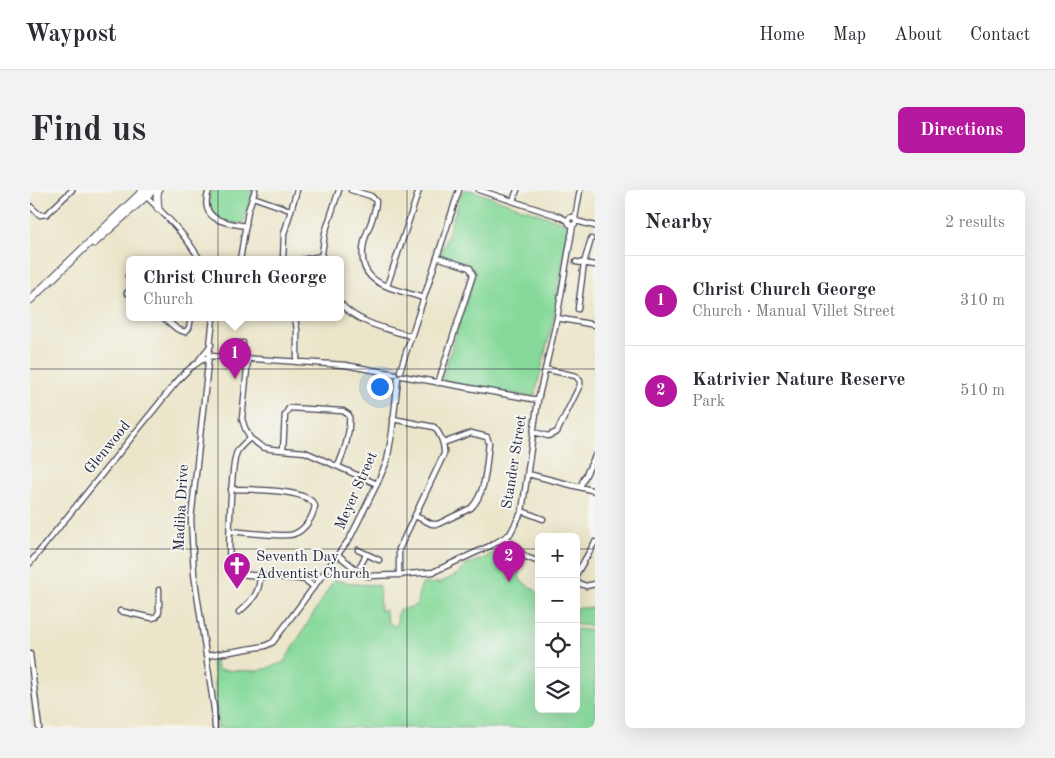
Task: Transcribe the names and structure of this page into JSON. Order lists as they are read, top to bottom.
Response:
{
  "streets": {
    "street": [
      "Glenwood",
      "Stander Street",
      "Meyer Street",
      "Madiba Drive"
    ]
  },
  "crossings": [
    ["Glenwood", "Madiba Drive"],
    ["Meyer Street", "Madiba Drive"]
  ],
  "places": {
    "church": ["Seventh Day Adventist Church"]
  },
  "page": {
    "header": "Waypost",
    "nav": [
      "Home",
      "Map",
      "About",
      "Contact"
    ],
    "buttons": "Directions",
    "title": "Find us",
    "heading": ["Nearby", "2 results"],
    "list": [
      {
        "mark": "1",
        "name": "Christ Church George",
        "note": "Church · Manual Villet Street",
        "value": "310 m"
      },
      {
        "mark": "2",
        "name": "Katrivier Nature Reserve",
        "note": "Park",
        "value": "510 m"
      }
    ],
    "popup": ["Christ Church George", "Church"],
    "pins": ["1", "2"],
    "map_buttons": ["+", "−"]
  }
}
